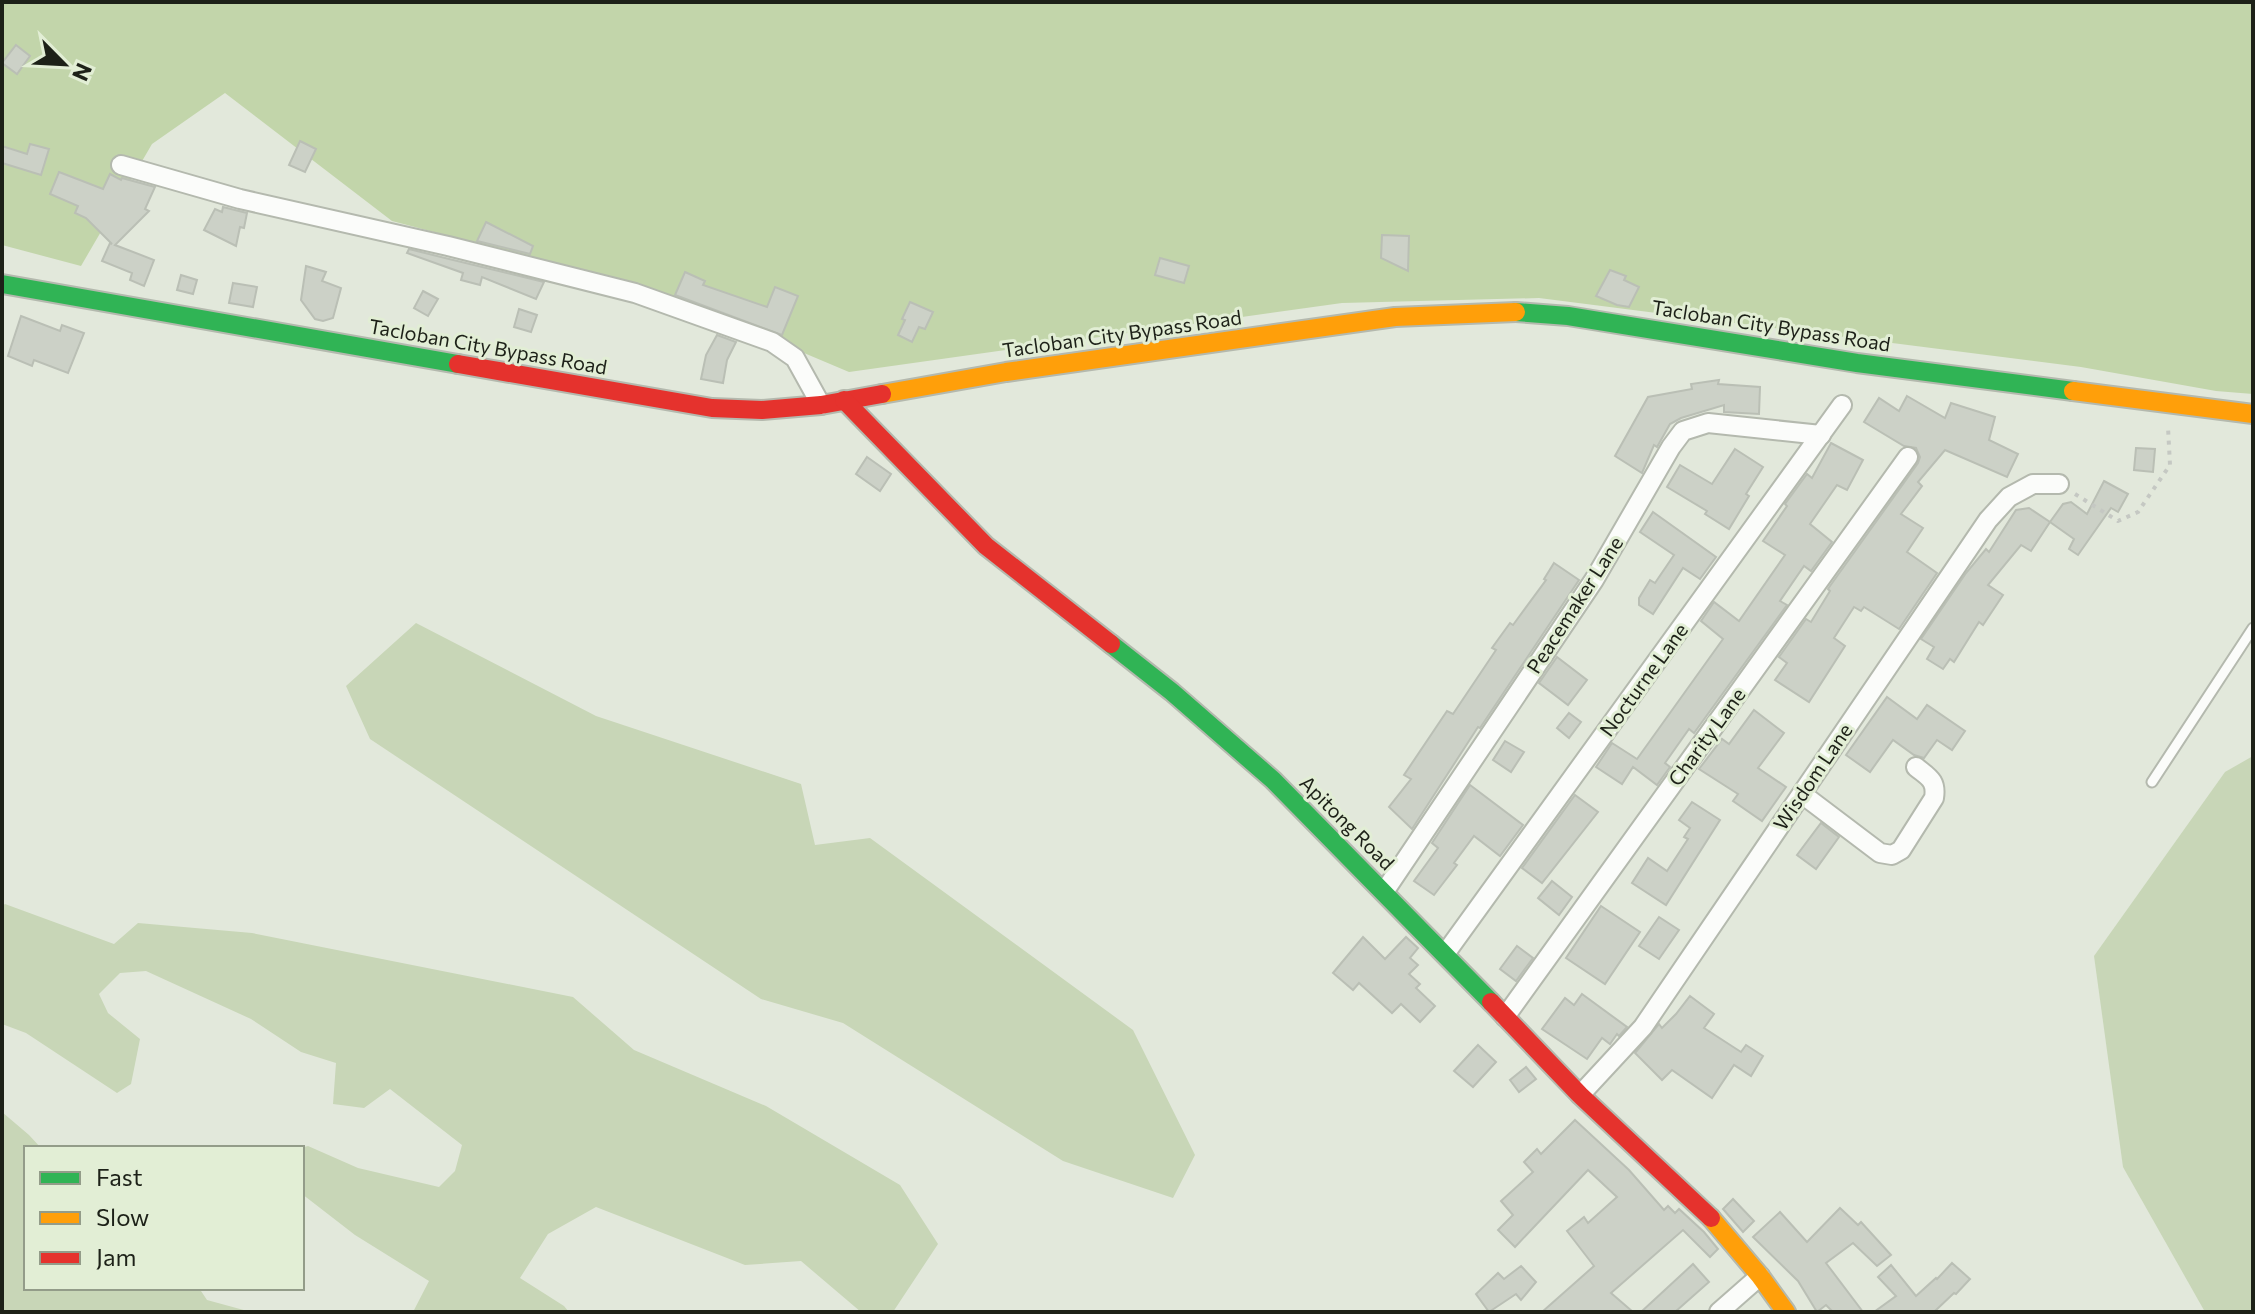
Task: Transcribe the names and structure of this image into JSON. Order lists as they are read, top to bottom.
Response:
{
  "streets": {
    "main road": ["Tacloban City Bypass Road", "Apitong Road"],
    "street": [
      "Peacemaker Lane",
      "Nocturne Lane",
      "Charity Lane",
      "Wisdom Lane"
    ]
  },
  "crossings": [
    ["Tacloban City Bypass Road", "Apitong Road"],
    ["Peacemaker Lane", "Nocturne Lane"],
    ["Peacemaker Lane", "Apitong Road"],
    ["Nocturne Lane", "Apitong Road"],
    ["Charity Lane", "Apitong Road"],
    ["Wisdom Lane", "Apitong Road"]
  ],
  "legend": ["Fast", "Slow", "Jam"],
  "north": "bottom right"
}
